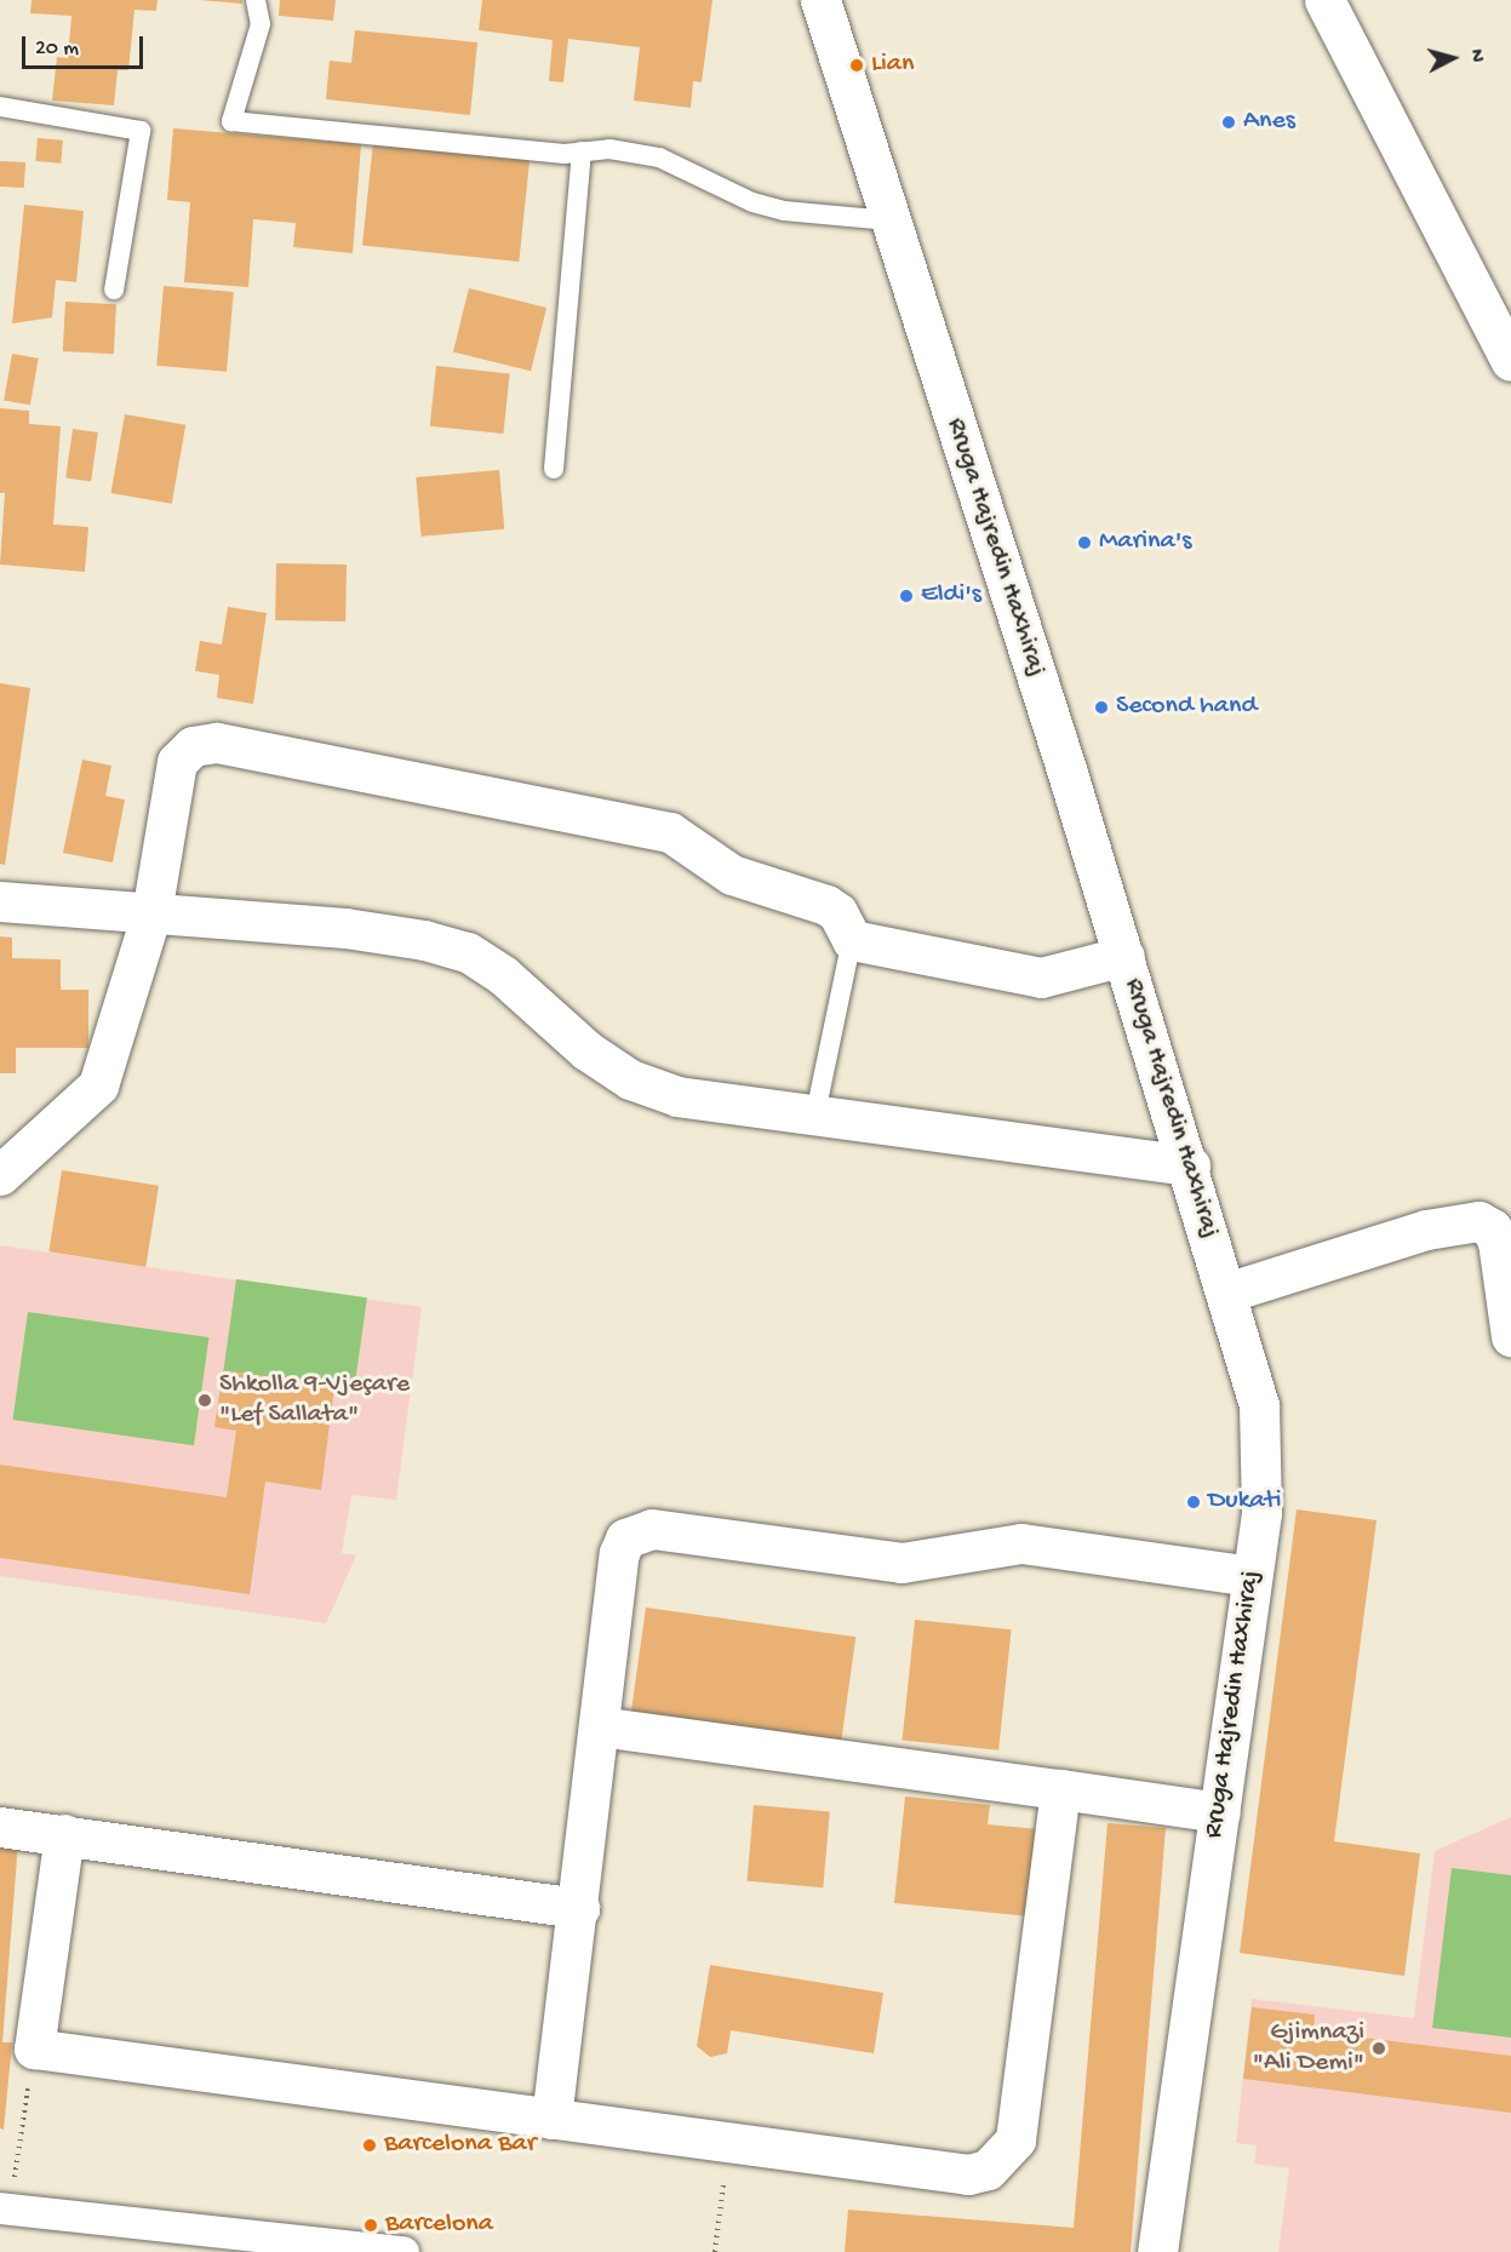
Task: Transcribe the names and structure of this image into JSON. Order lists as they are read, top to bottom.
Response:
{
  "streets": {
    "street": ["Rruga Hajredin Haxhiraj"]
  },
  "places": [
    "Lian",
    "Anes",
    "Marina's",
    "Eldi's",
    "Second hand",
    "Shkolla 9-Vjeçare \"Lef Sallata\"",
    "Dukati",
    "Gjimnazi \"Ali Demi\"",
    "Barcelona Bar",
    "Barcelona"
  ],
  "scale_bar": "20 m",
  "north": "right"
}
